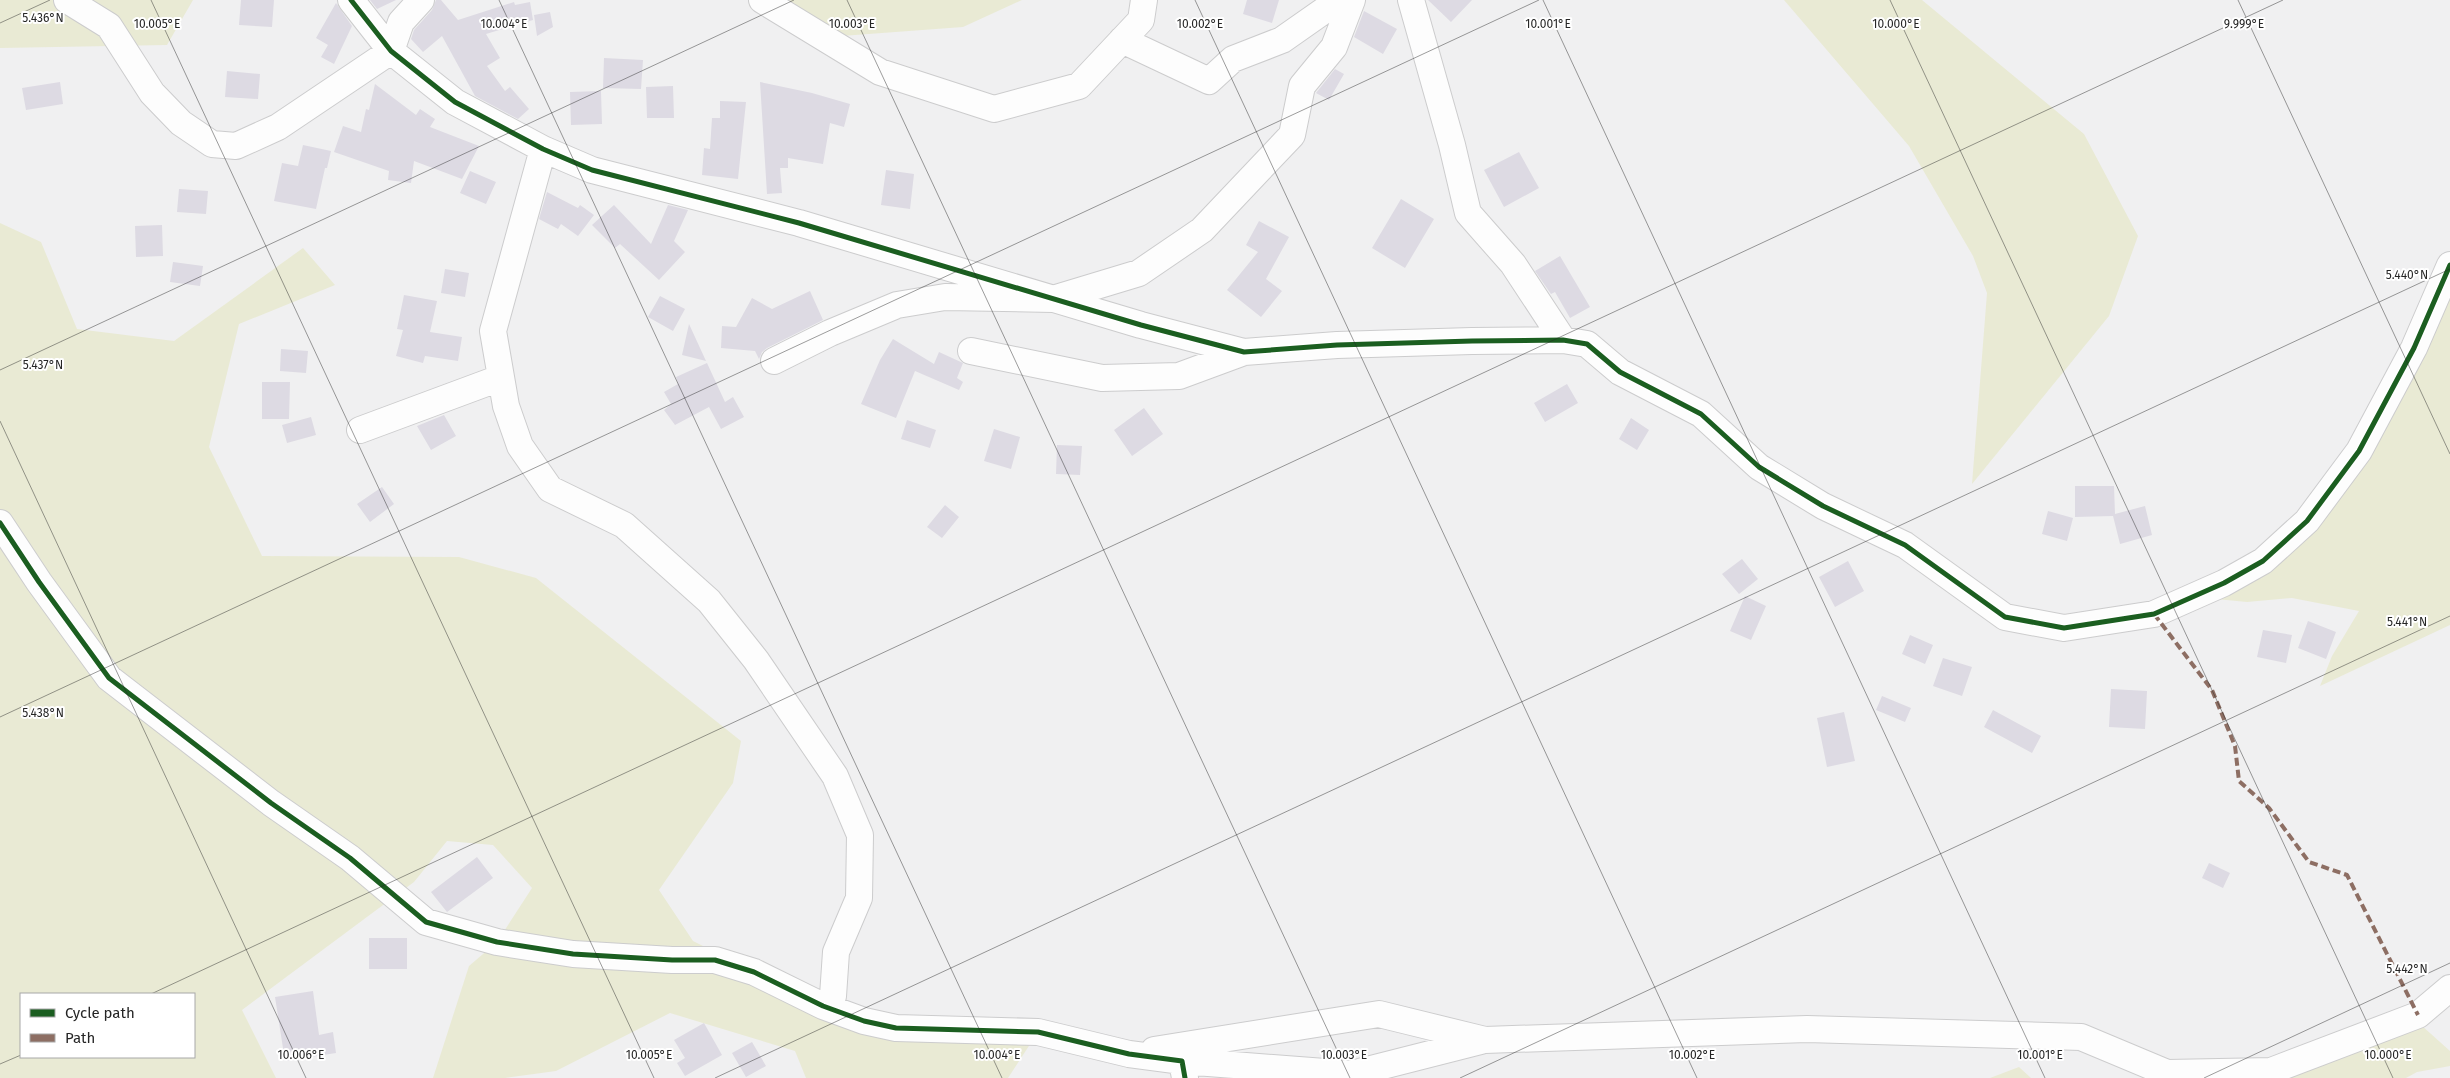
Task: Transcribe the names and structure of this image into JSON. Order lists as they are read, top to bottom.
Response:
{
  "legend": ["Cycle path", "Path"],
  "coordinates": [
    "5.436°N",
    "10.005°E",
    "10.004°E",
    "10.003°E",
    "10.002°E",
    "10.001°E",
    "10.000°E",
    "9.999°E",
    "5.440°N",
    "5.437°N",
    "5.441°N",
    "5.438°N",
    "5.442°N",
    "10.006°E"
  ]
}
